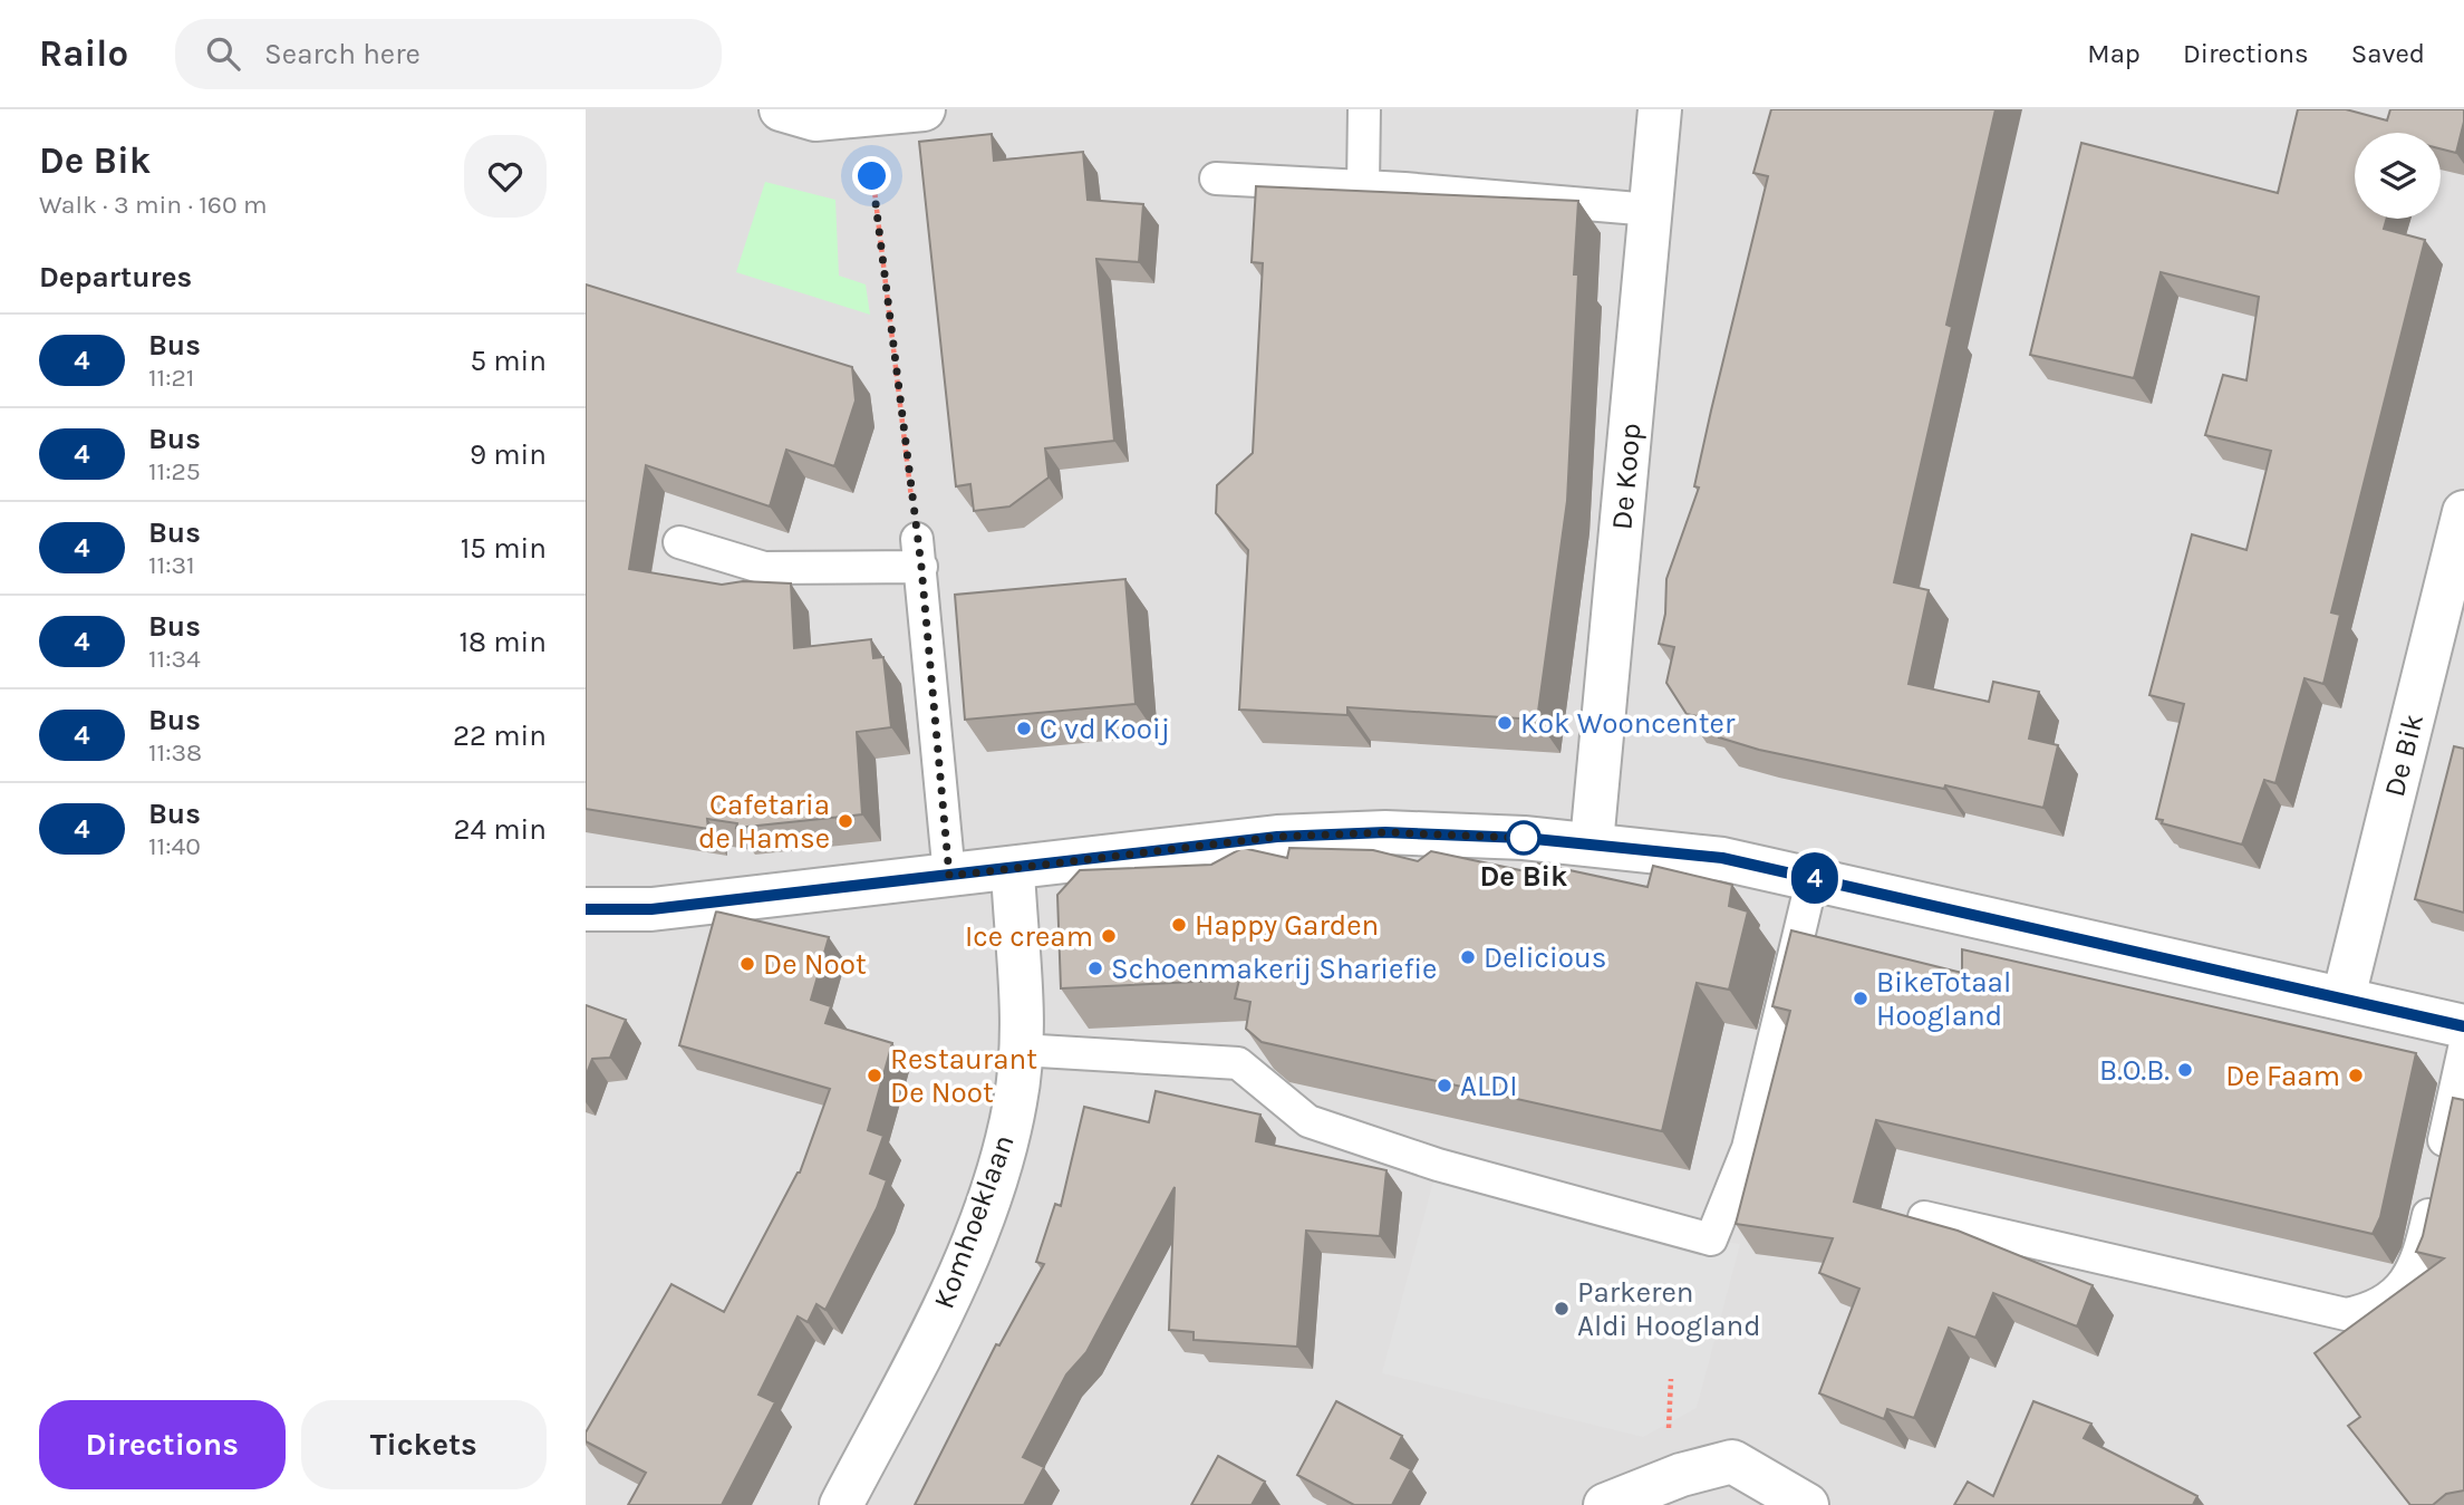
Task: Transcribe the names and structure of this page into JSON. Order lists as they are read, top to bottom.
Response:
{
  "streets": {
    "street": ["De Koop", "De Bik", "Komhoeklaan"]
  },
  "places": [
    "Kok Wooncenter",
    "C vd Kooij",
    "Cafetaria de Hamse",
    "De Bik",
    "Happy Garden",
    "Ice cream",
    "Delicious",
    "De Noot",
    "Schoenmakerij Shariefie",
    "BikeTotaal Hoogland",
    "B.O.B.",
    "Restaurant De Noot",
    "De Faam",
    "ALDI",
    "Parkeren Aldi Hoogland"
  ],
  "lines": ["bus line 4"],
  "page": {
    "header": "Railo",
    "search": "Search here",
    "nav": ["Map", "Directions", "Saved"],
    "heading": [
      ["De Bik", "Walk · 3 min · 160 m"],
      "Departures"
    ],
    "on_map": "4",
    "list": [
      {
        "mark": "4",
        "name": "Bus",
        "note": "11:21",
        "value": "5 min"
      },
      {
        "mark": "4",
        "name": "Bus",
        "note": "11:25",
        "value": "9 min"
      },
      {
        "mark": "4",
        "name": "Bus",
        "note": "11:31",
        "value": "15 min"
      },
      {
        "mark": "4",
        "name": "Bus",
        "note": "11:34",
        "value": "18 min"
      },
      {
        "mark": "4",
        "name": "Bus",
        "note": "11:38",
        "value": "22 min"
      },
      {
        "mark": "4",
        "name": "Bus",
        "note": "11:40",
        "value": "24 min"
      }
    ],
    "buttons": ["Directions", "Tickets"]
  }
}
